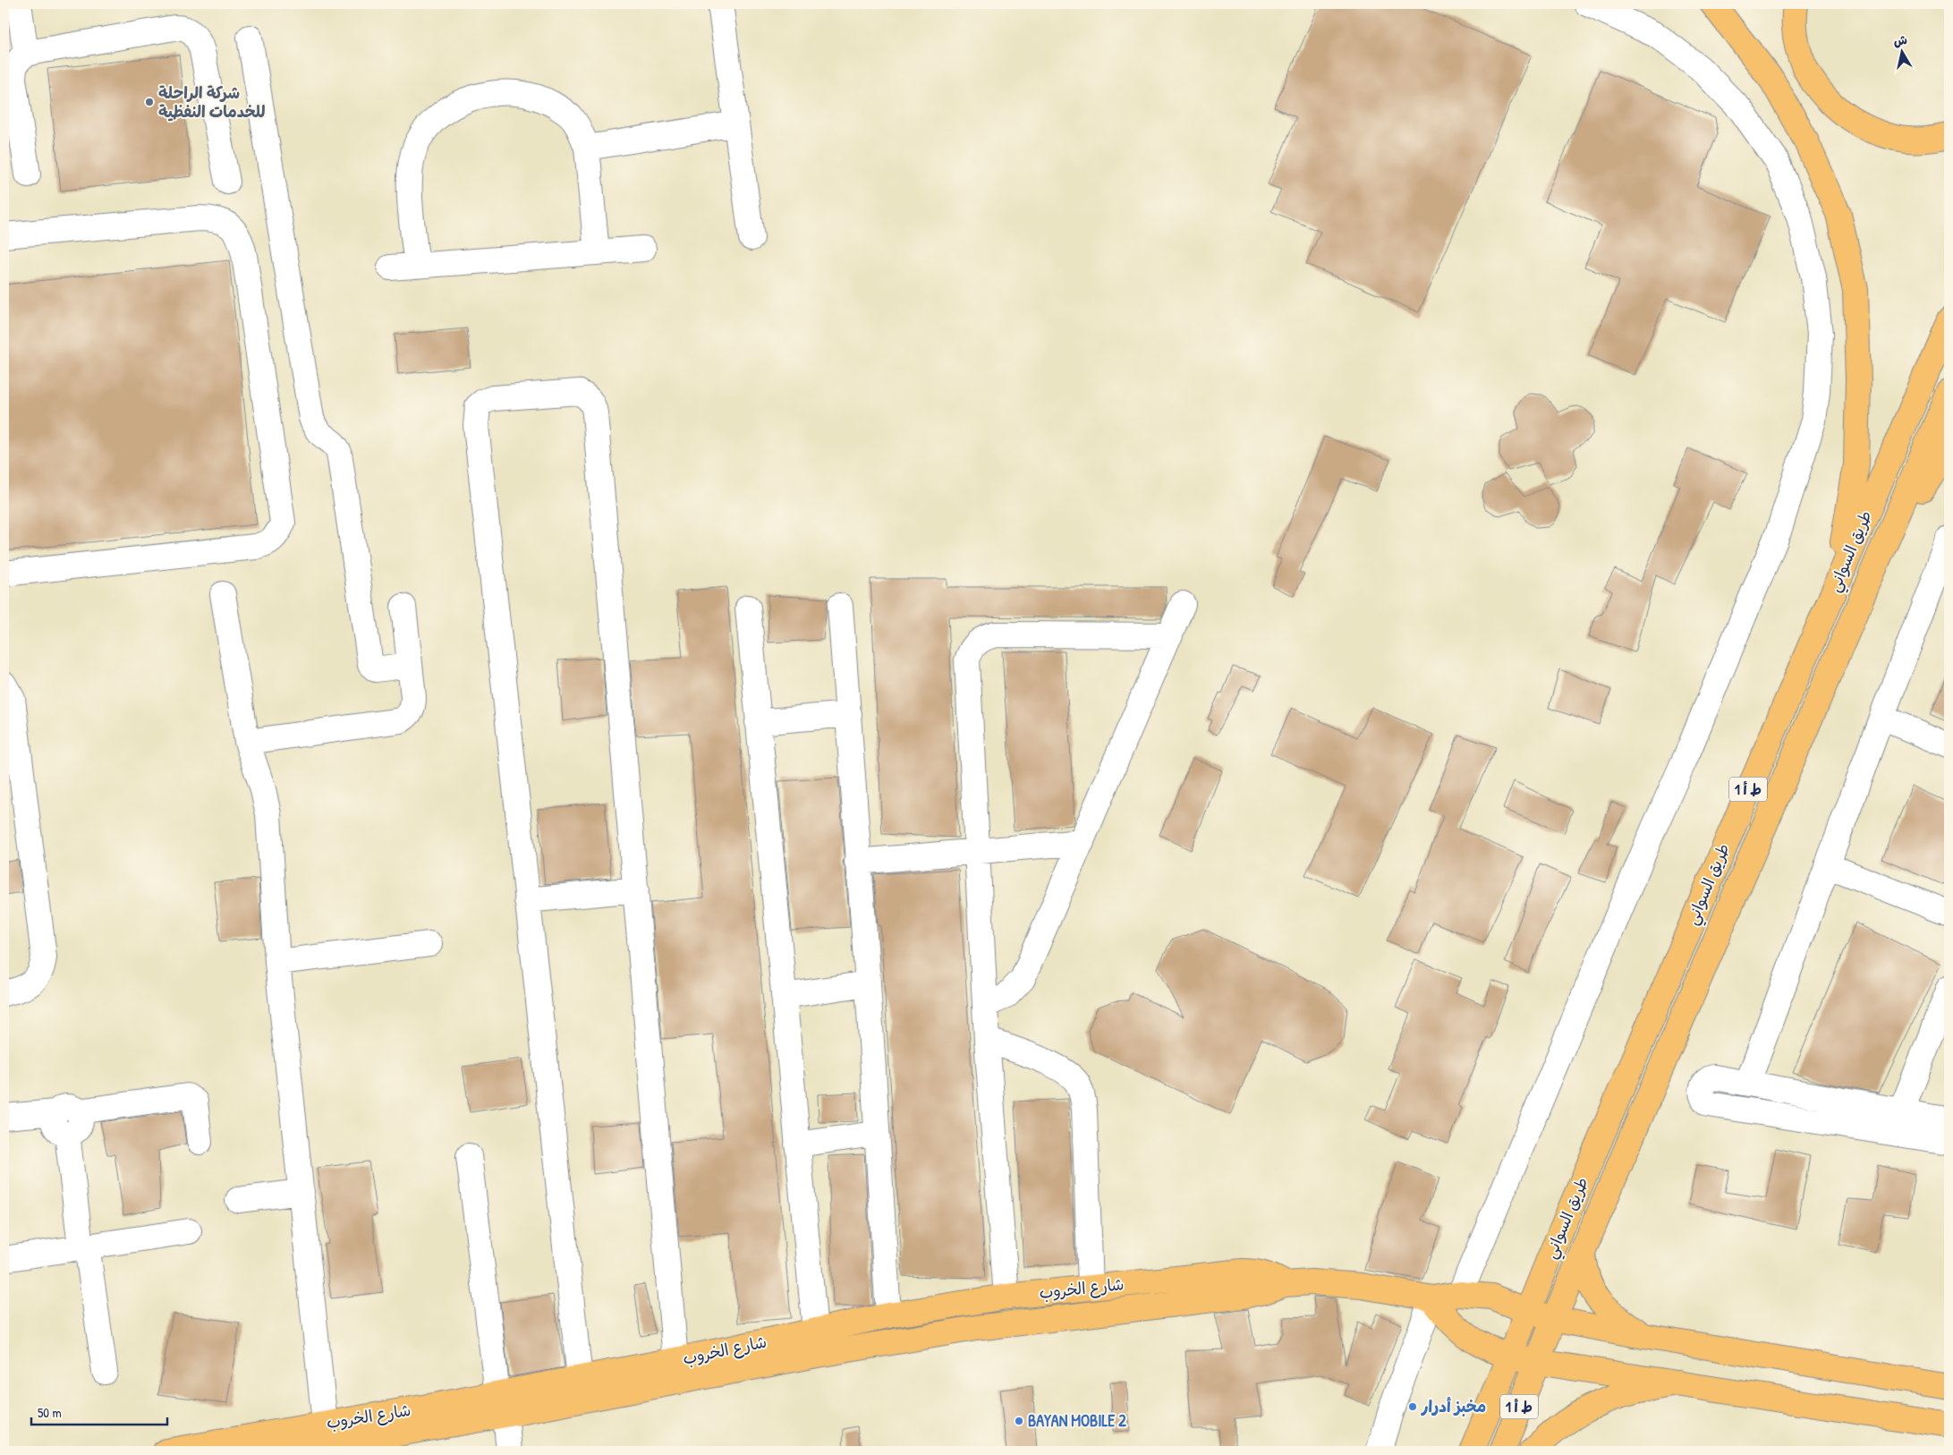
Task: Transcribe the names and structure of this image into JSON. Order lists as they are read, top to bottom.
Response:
{
  "streets": {
    "main road": ["طريق السواني", "ط أ 1", "شارع الخروب"]
  },
  "crossings": [
    ["طريق السواني", "شارع الخروب"]
  ],
  "places": ["شركة الراحلة للخدمات النفظية", "مخبز أدرار", "BAYAN MOBILE 2"],
  "scale_bar": "50 m",
  "north": "top"
}
